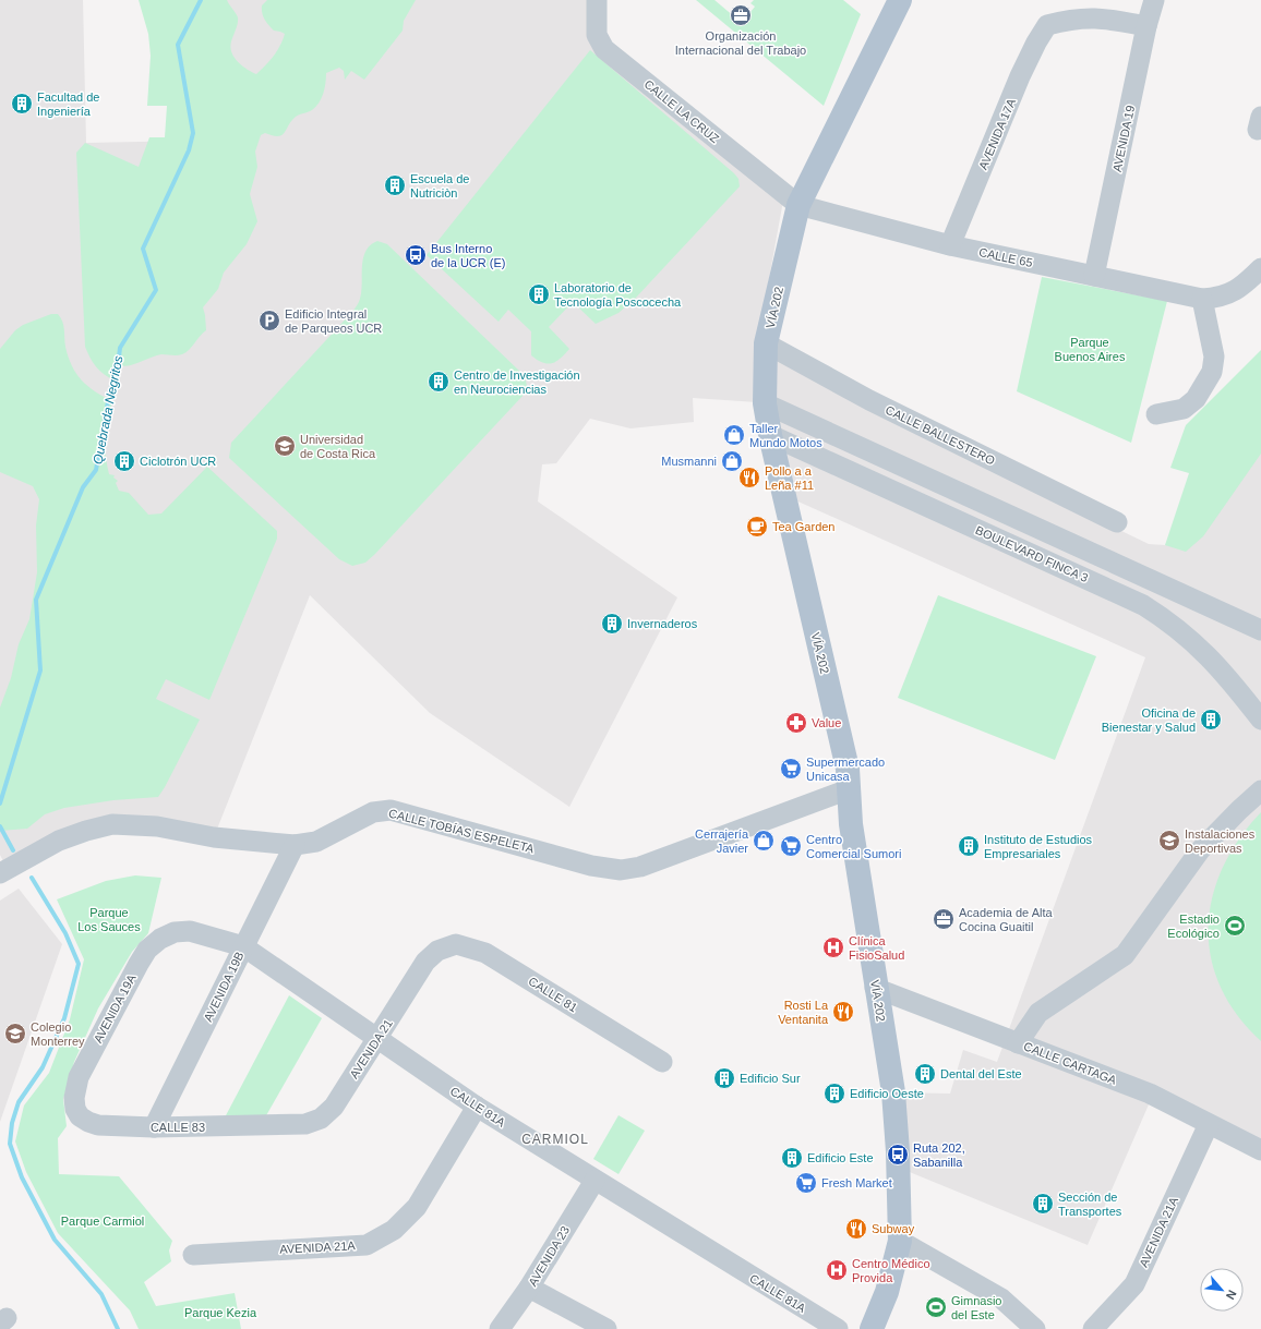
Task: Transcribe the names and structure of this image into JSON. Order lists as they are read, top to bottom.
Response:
{
  "streets": {
    "main road": ["VÍA 202"],
    "street": [
      "CALLE LA CRUZ",
      "AVENIDA 17A",
      "AVENIDA 19",
      "CALLE 65",
      "CALLE BALLESTERO",
      "BOULEVARD FINCA 3",
      "CALLE TOBÍAS ESPELETA",
      "AVENIDA 19B",
      "CALLE 81",
      "AVENIDA 19A",
      "AVENIDA 21",
      "CALLE CARTAGA",
      "CALLE 81A",
      "CALLE 83",
      "AVENIDA 21A",
      "AVENIDA 23"
    ]
  },
  "crossings": [
    ["CALLE LA CRUZ", "CALLE 65"],
    ["CALLE LA CRUZ", "VÍA 202"],
    ["AVENIDA 17A", "AVENIDA 19"],
    ["AVENIDA 17A", "CALLE 65"],
    ["AVENIDA 19", "CALLE 65"],
    ["CALLE 65", "VÍA 202"],
    ["VÍA 202", "CALLE BALLESTERO"],
    ["VÍA 202", "BOULEVARD FINCA 3"],
    ["VÍA 202", "CALLE TOBÍAS ESPELETA"],
    ["VÍA 202", "CALLE CARTAGA"],
    ["CALLE TOBÍAS ESPELETA", "AVENIDA 19B"],
    ["AVENIDA 19B", "CALLE 81A"],
    ["AVENIDA 19B", "CALLE 83"],
    ["CALLE 81", "AVENIDA 21"],
    ["AVENIDA 19A", "CALLE 81A"],
    ["AVENIDA 19A", "CALLE 83"],
    ["AVENIDA 21", "CALLE 81A"],
    ["AVENIDA 21", "CALLE 83"],
    ["CALLE CARTAGA", "AVENIDA 21A"],
    ["CALLE 81A", "AVENIDA 21A"],
    ["CALLE 81A", "AVENIDA 23"]
  ],
  "districts": ["CARMIOL"],
  "water": ["Quebrada Negritos"],
  "parks": [
    "Parque Buenos Aires",
    "Parque Los Sauces",
    "Parque Carmiol",
    "Parque Kezia"
  ],
  "places": {
    "office": ["Organización Internacional del Trabajo", "Academia de Alta Cocina Guaitil"],
    "building": [
      "Facultad de Ingeniería",
      "Escuela de Nutriciòn",
      "Laboratorio de Tecnología Poscocecha",
      "Centro de Investigación en Neurociencias",
      "Ciclotrón UCR",
      "Invernaderos",
      "Oficina de Bienestar y Salud",
      "Instituto de Estudios Empresariales",
      "Dental del Este",
      "Edificio Sur",
      "Edificio Oeste",
      "Edificio Este",
      "Sección de Transportes"
    ],
    "bus stop": ["Bus Interno de la UCR (E)", "Ruta 202, Sabanilla"],
    "parking": ["Edificio Integral de Parqueos UCR"],
    "shop": ["Taller Mundo Motos", "Musmanni", "Cerrajería Javier"],
    "school or university": ["Universidad de Costa Rica", "Instalaciones Deportivas", "Colegio Monterrey"],
    "restaurant": ["Pollo a a Leña #11", "Rosti La Ventanita", "Subway"],
    "cafe": ["Tea Garden"],
    "pharmacy": ["Value"],
    "supermarket": ["Supermercado Unicasa", "Centro Comercial Sumori", "Fresh Market"],
    "sports": ["Estadio Ecológico", "Gimnasio del Este"],
    "hospital": ["Clínica FisioSalud", "Centro Médico Provida"]
  },
  "north": "bottom right"
}
